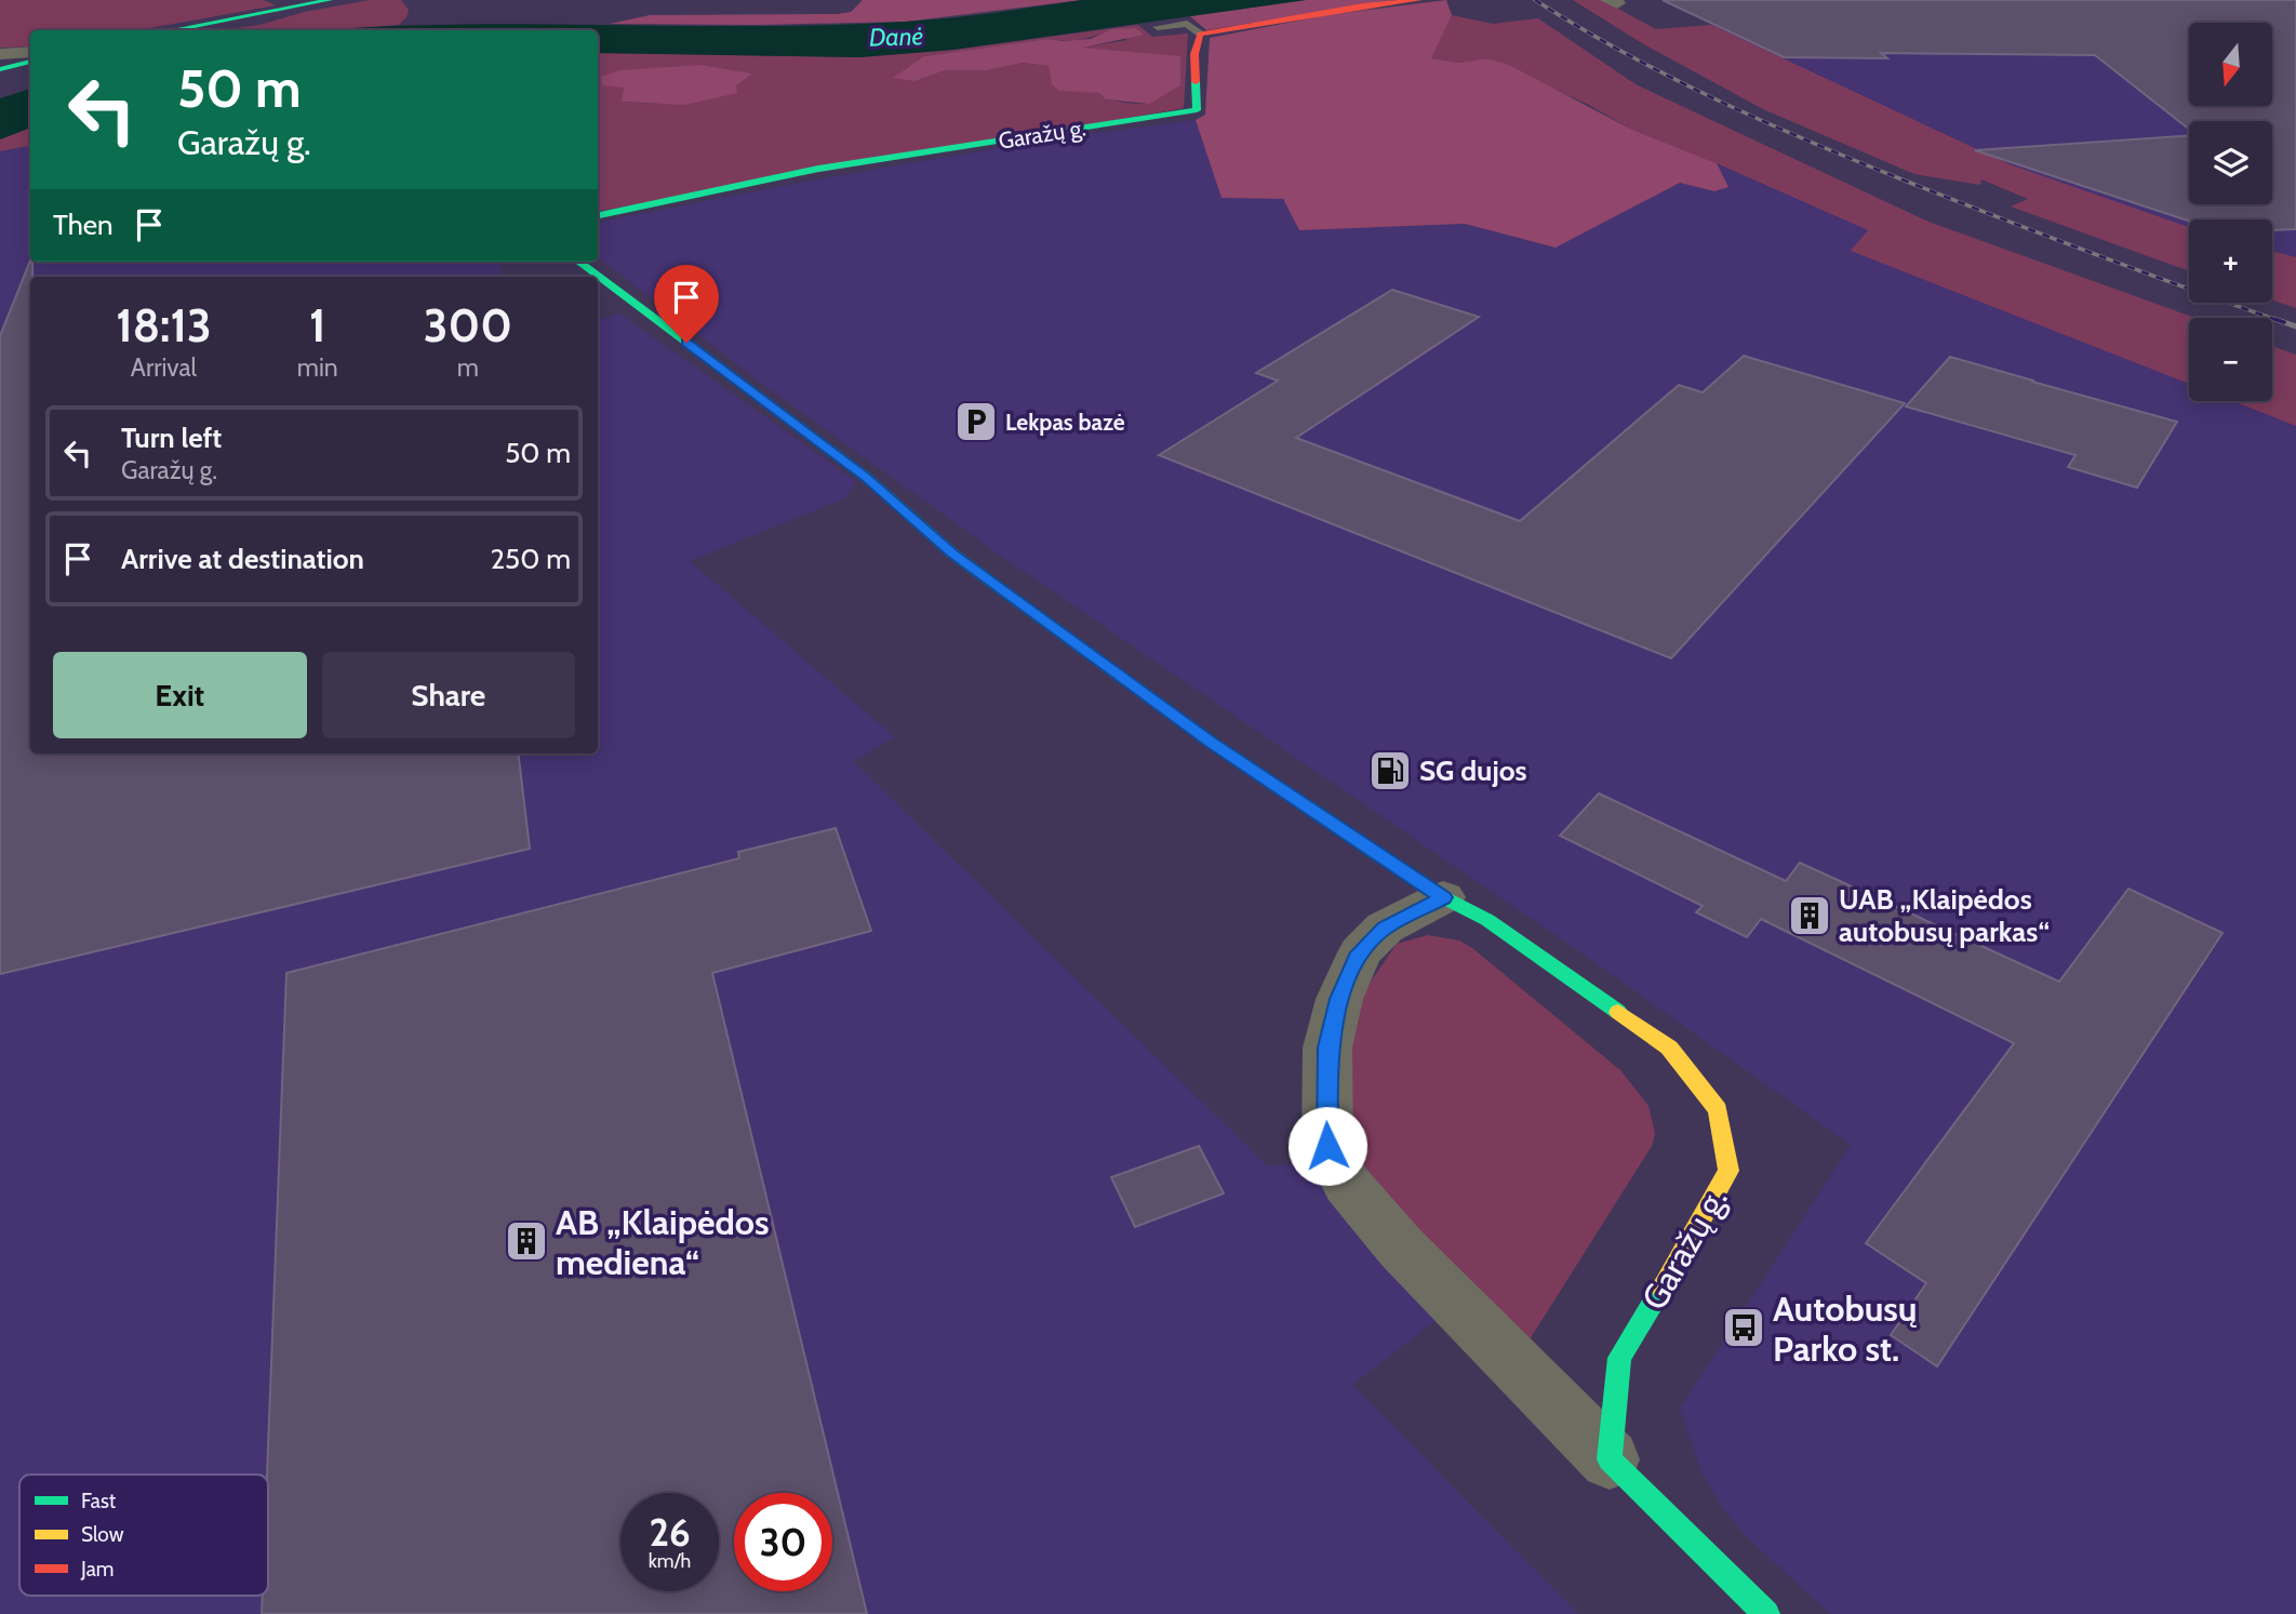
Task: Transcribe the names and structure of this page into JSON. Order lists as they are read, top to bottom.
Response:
{
  "streets": {
    "street": ["Garažų g."]
  },
  "water": ["Danė"],
  "places": {
    "parking": ["Lekpas bazė"],
    "fuel station": ["SG dujos"],
    "building": ["UAB „Klaipėdos autobusų parkas“", "AB „Klaipėdos mediena“"],
    "bus stop": ["Autobusų Parko st."]
  },
  "legend": ["Fast", "Slow", "Jam"],
  "north": "bottom",
  "page": {
    "map_buttons": ["+", "−"],
    "turn": ["50 m", "Garažų g."],
    "then": "Then",
    "eta": [
      "18:13",
      "Arrival",
      "1",
      "min",
      "300",
      "m"
    ],
    "list": [
      {
        "name": "Turn left",
        "note": "Garažų g.",
        "value": "50 m"
      },
      {
        "name": "Arrive at destination",
        "value": "250 m"
      }
    ],
    "buttons": ["Exit", "Share"],
    "speed": "26 km/h",
    "limit": "30"
  }
}
